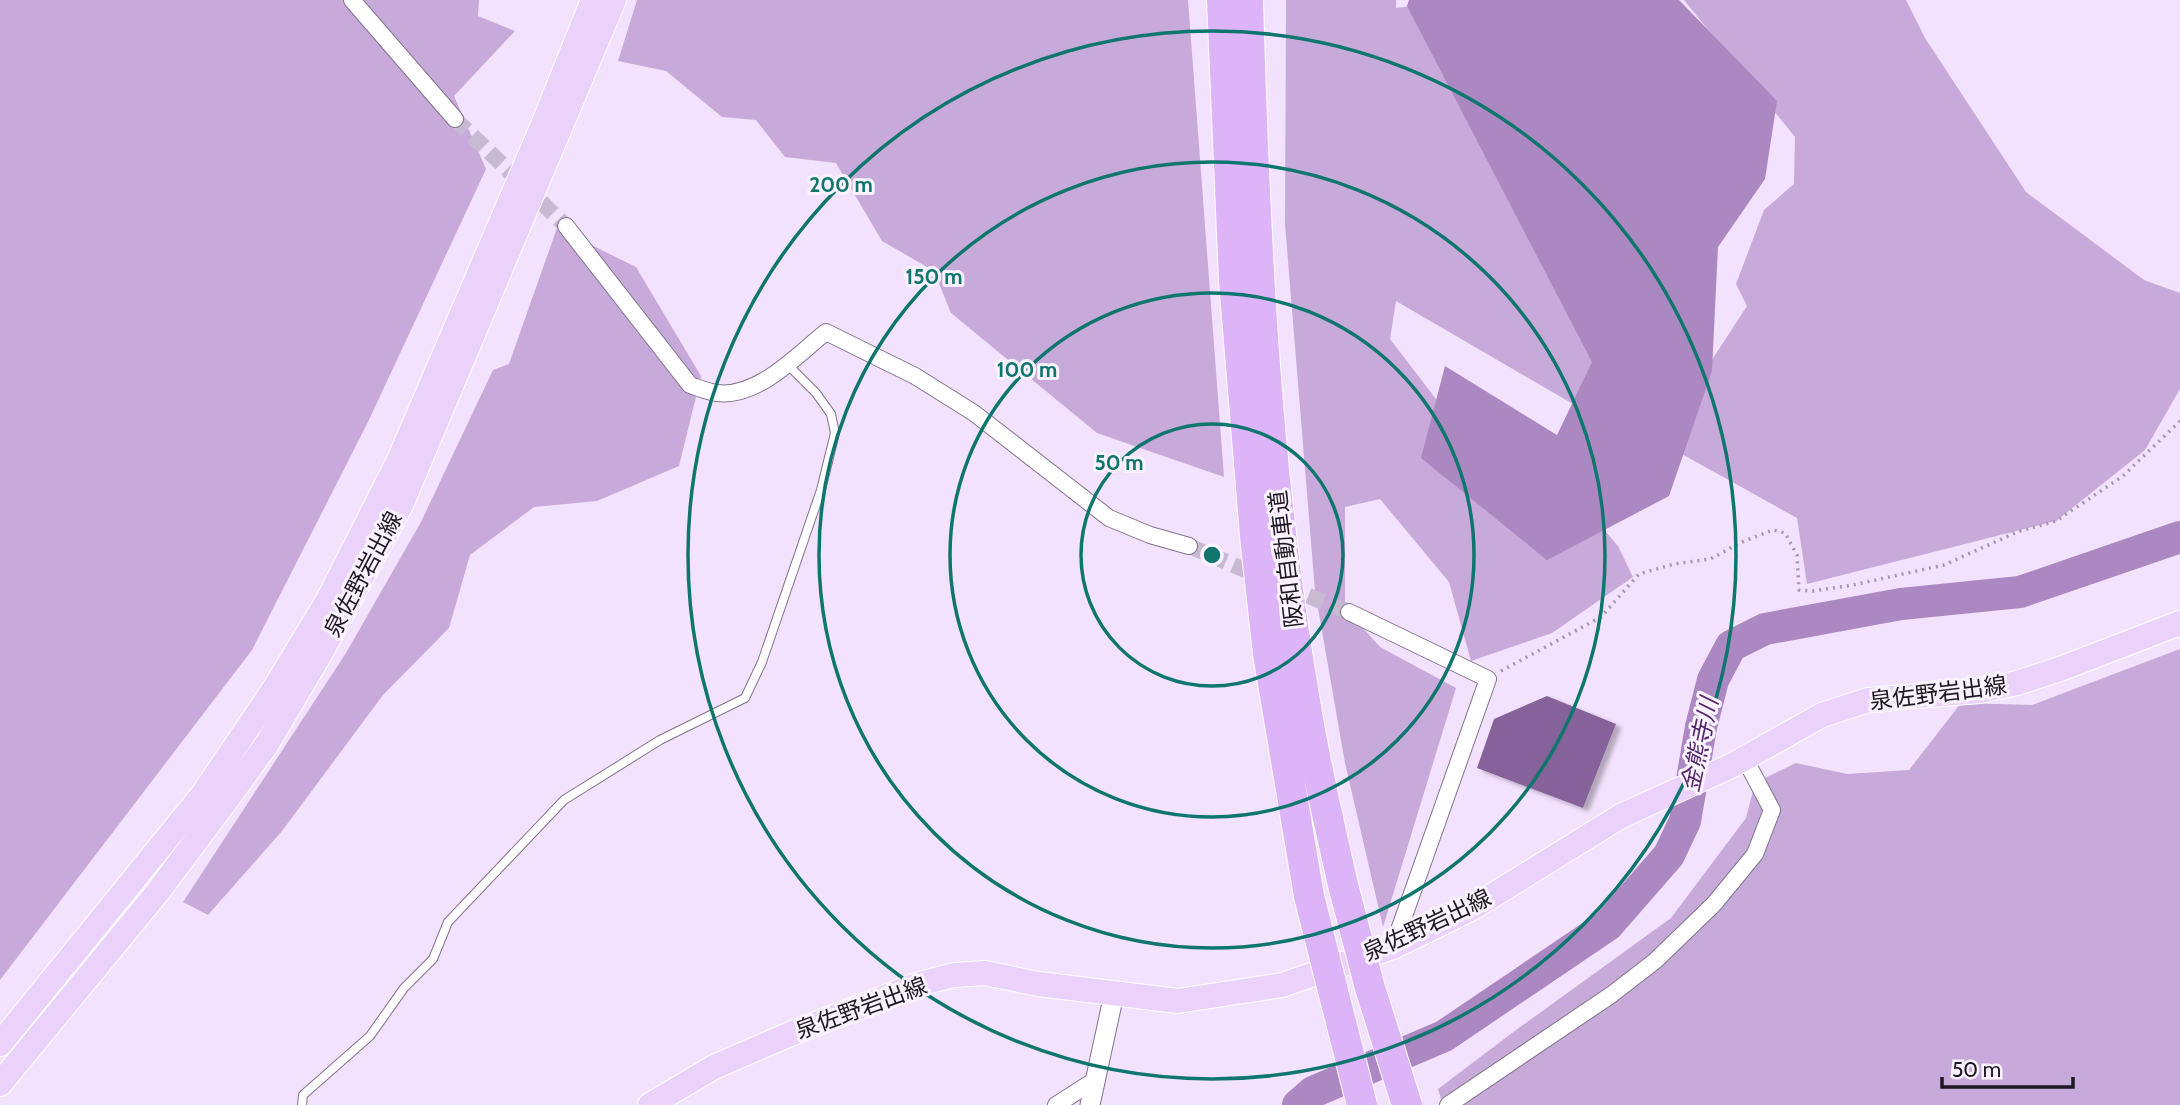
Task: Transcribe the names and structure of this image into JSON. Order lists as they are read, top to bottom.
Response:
{
  "streets": {
    "highway": ["阪和自動車道"],
    "main road": ["泉佐野岩出線"]
  },
  "water": ["金熊寺川"],
  "scale_bar": "50 m",
  "rings": [
    "200 m",
    "150 m",
    "100 m",
    "50 m"
  ]
}
